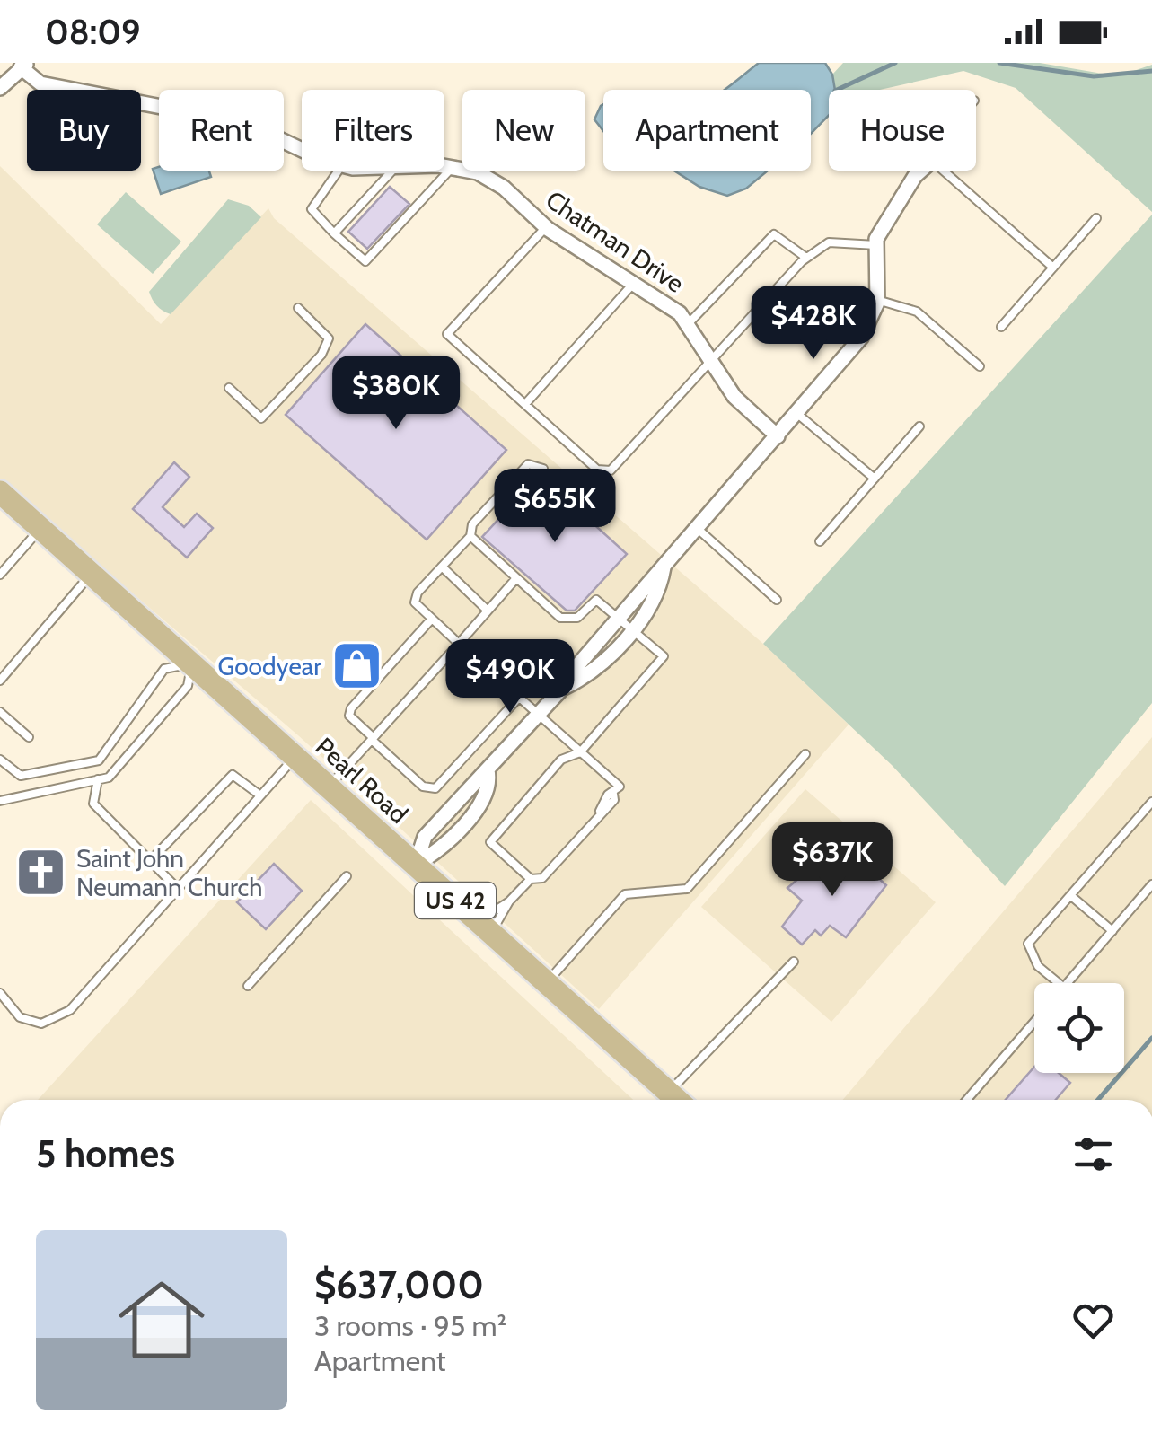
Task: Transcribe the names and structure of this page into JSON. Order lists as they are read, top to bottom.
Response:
{
  "streets": {
    "main road": ["Pearl Road", "US 42"],
    "street": ["Chatman Drive"]
  },
  "places": {
    "shop": ["Goodyear"],
    "church": ["Saint John Neumann Church"]
  },
  "page": {
    "status": "08:09",
    "chip": [
      "Buy",
      "Rent",
      "Filters",
      "New",
      "Apartment",
      "House"
    ],
    "price": [
      "$428K",
      "$380K",
      "$655K",
      "$490K",
      "$637K"
    ],
    "heading": "5 homes",
    "list": [
      {
        "name": "$637,000",
        "note": "3 rooms · 95 m² · Apartment"
      }
    ]
  }
}
